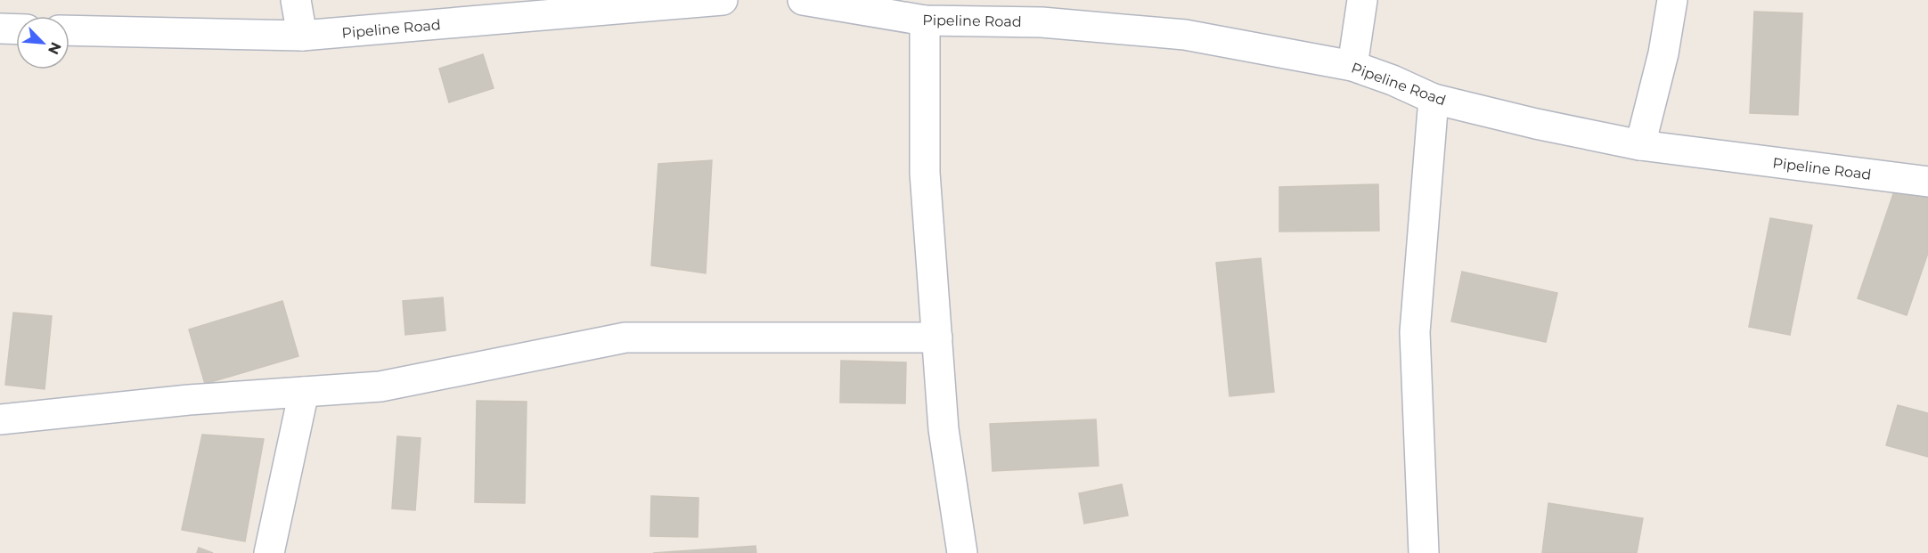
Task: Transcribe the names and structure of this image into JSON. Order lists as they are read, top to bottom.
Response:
{
  "streets": {
    "street": ["Pipeline Road"]
  },
  "north": "bottom right"
}
